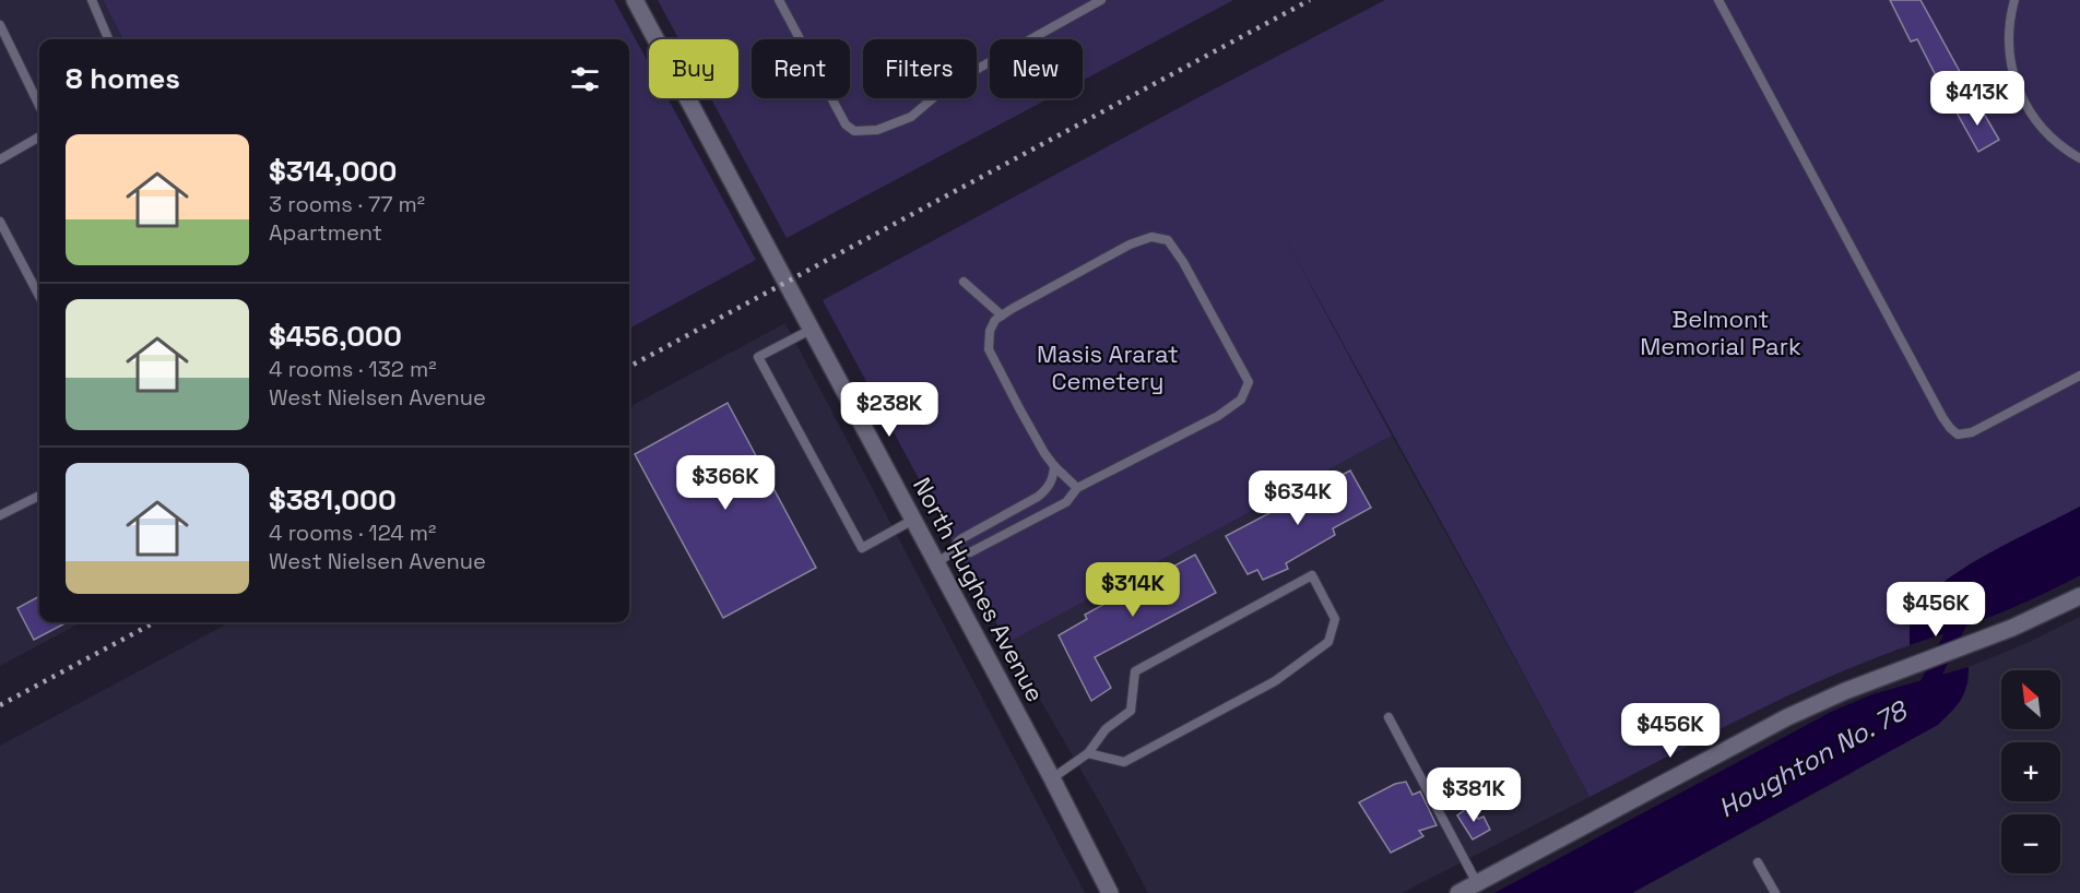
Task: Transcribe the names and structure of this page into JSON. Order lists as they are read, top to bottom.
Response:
{
  "streets": {
    "street": ["North Hughes Avenue"]
  },
  "water": ["Houghton No. 78"],
  "parks": ["Belmont Memorial Park", "Masis Ararat Cemetery"],
  "north": "top left",
  "page": {
    "chip": [
      "Buy",
      "Rent",
      "Filters",
      "New"
    ],
    "heading": "8 homes",
    "price": [
      "$413K",
      "$238K",
      "$366K",
      "$634K",
      "$314K",
      "$456K",
      "$456K",
      "$381K"
    ],
    "list": [
      {
        "name": "$314,000",
        "note": "3 rooms · 77 m² · Apartment"
      },
      {
        "name": "$456,000",
        "note": "4 rooms · 132 m² · West Nielsen Avenue"
      },
      {
        "name": "$381,000",
        "note": "4 rooms · 124 m² · West Nielsen Avenue"
      }
    ],
    "map_buttons": ["+", "−"]
  }
}
